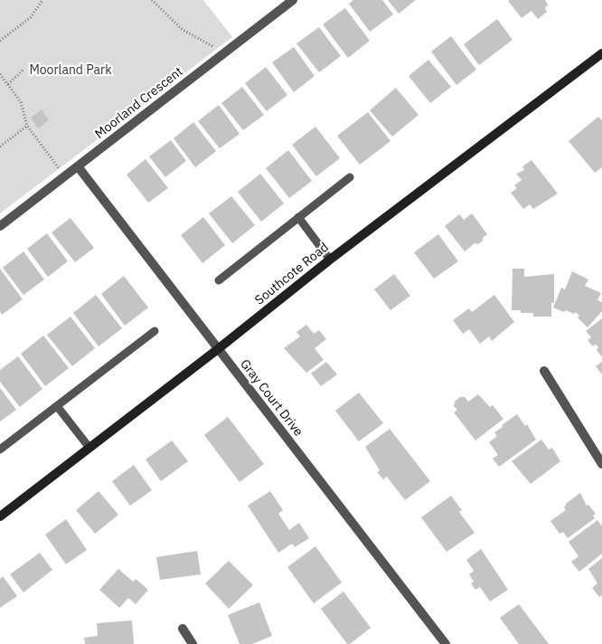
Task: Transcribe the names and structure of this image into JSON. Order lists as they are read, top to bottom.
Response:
{
  "streets": {
    "main road": ["Southcote Road"],
    "street": ["Moorland Crescent", "Gray Court Drive"]
  },
  "crossings": [
    ["Moorland Crescent", "Gray Court Drive"],
    ["Southcote Road", "Gray Court Drive"]
  ],
  "parks": ["Moorland Park"]
}
